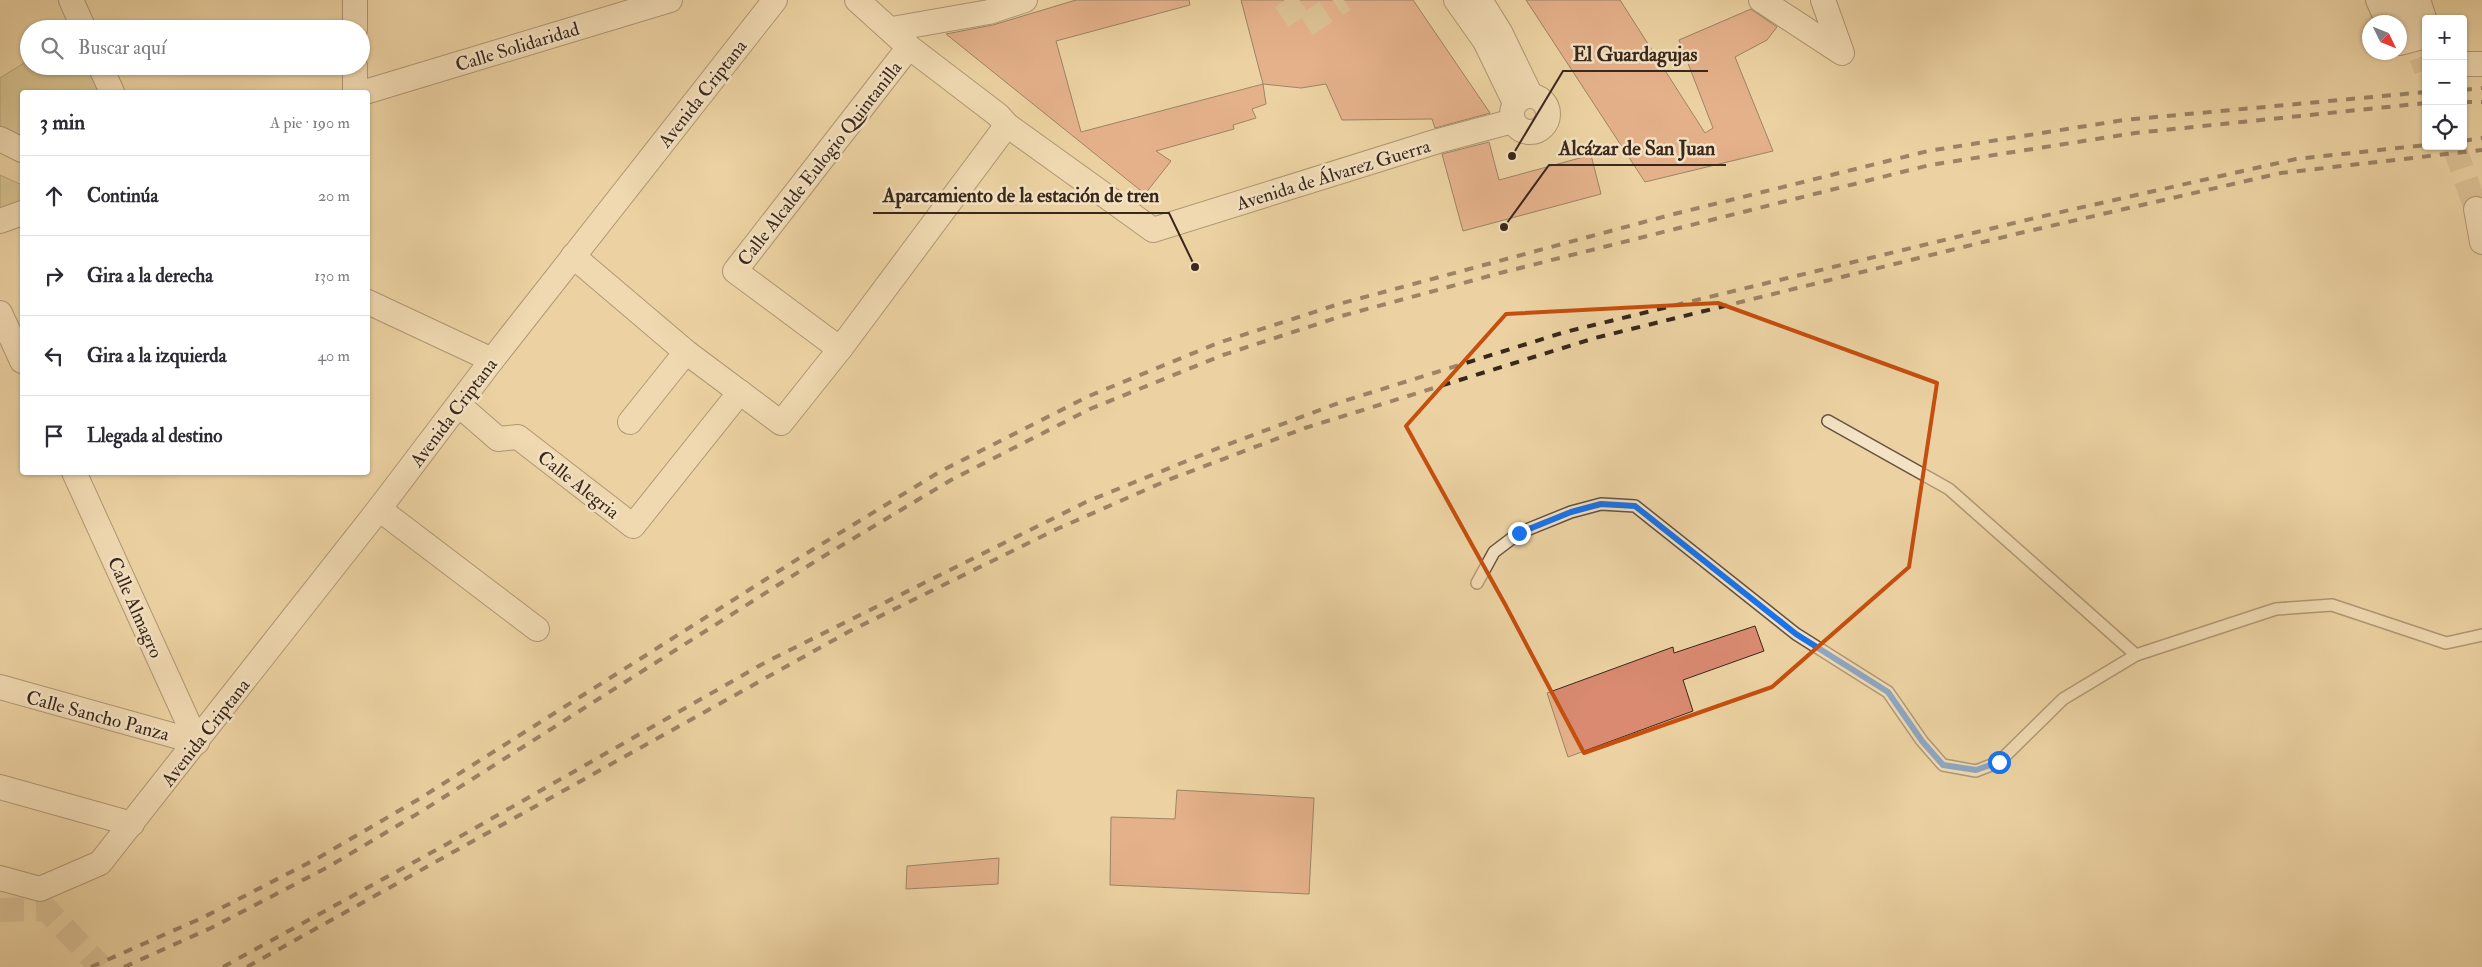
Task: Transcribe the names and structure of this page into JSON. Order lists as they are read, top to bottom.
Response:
{
  "streets": {
    "street": [
      "Calle Solidaridad",
      "Avenida Criptana",
      "Calle Alcalde Eulogio Quintanilla",
      "Avenida de Álvarez Guerra",
      "Calle Alegria",
      "Calle Almagro",
      "Calle Sancho Panza"
    ]
  },
  "crossings": [
    ["Avenida Criptana", "Calle Alegria"],
    ["Avenida Criptana", "Calle Almagro"],
    ["Avenida Criptana", "Calle Sancho Panza"],
    ["Calle Almagro", "Calle Sancho Panza"]
  ],
  "places": ["El Guardagujas", "Alcázar de San Juan", "Aparcamiento de la estación de tren"],
  "north": "bottom right",
  "page": {
    "map_buttons": ["+", "−"],
    "search": "Buscar aquí",
    "heading": ["3 min", "A pie · 190 m"],
    "list": [
      ["Continúa", "20 m"],
      ["Gira a la derecha", "130 m"],
      ["Gira a la izquierda", "40 m"],
      "Llegada al destino"
    ]
  }
}
